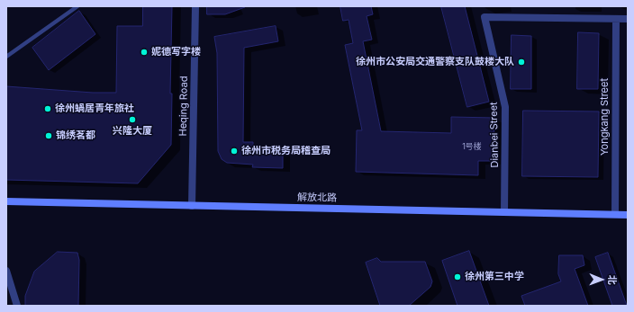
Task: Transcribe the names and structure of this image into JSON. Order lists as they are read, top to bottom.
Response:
{
  "streets": {
    "main road": ["解放北路"],
    "street": ["Heqing Road", "Yongkang Street", "Dianbei Street"]
  },
  "crossings": [
    ["Heqing Road", "解放北路"],
    ["Yongkang Street", "Dianbei Street"],
    ["Yongkang Street", "解放北路"],
    ["Dianbei Street", "解放北路"]
  ],
  "places": [
    "妮德写字楼",
    "徐州市公安局交通警察支队鼓楼大队",
    "徐州蝸居青年旅社",
    "兴隆大厦",
    "锦绣茗都",
    "徐州市税务局稽查局",
    "徐州第三中学"
  ],
  "house_numbers": ["1号楼"],
  "north": "right"
}
